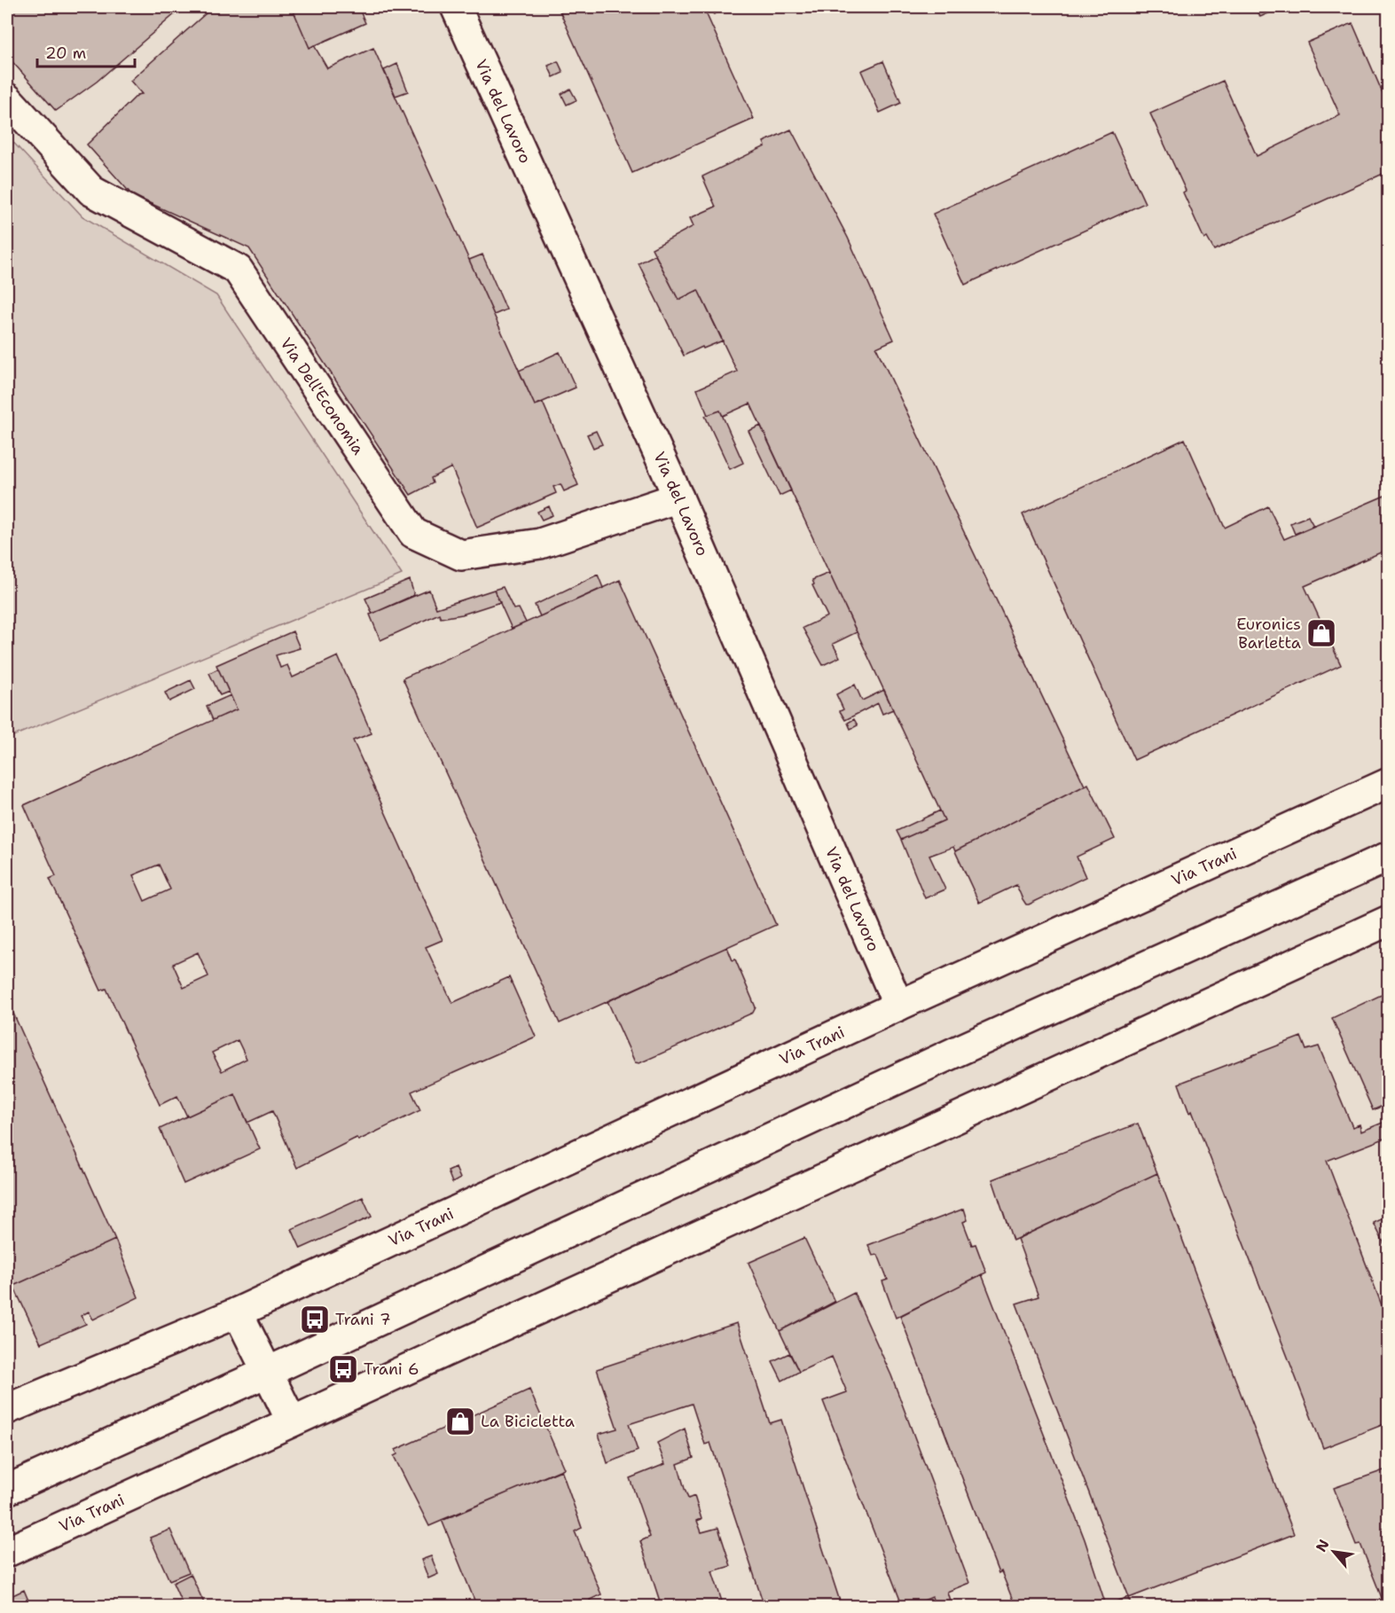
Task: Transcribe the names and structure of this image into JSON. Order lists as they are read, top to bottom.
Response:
{
  "streets": {
    "street": ["Via del Lavoro", "Via Dell'Economia", "Via Trani"]
  },
  "crossings": [
    ["Via del Lavoro", "Via Dell'Economia"],
    ["Via del Lavoro", "Via Trani"]
  ],
  "places": {
    "shop": ["Euronics Barletta", "La Bicicletta"],
    "bus stop": ["Trani 7", "Trani 6"]
  },
  "scale_bar": "20 m",
  "north": "top left"
}
